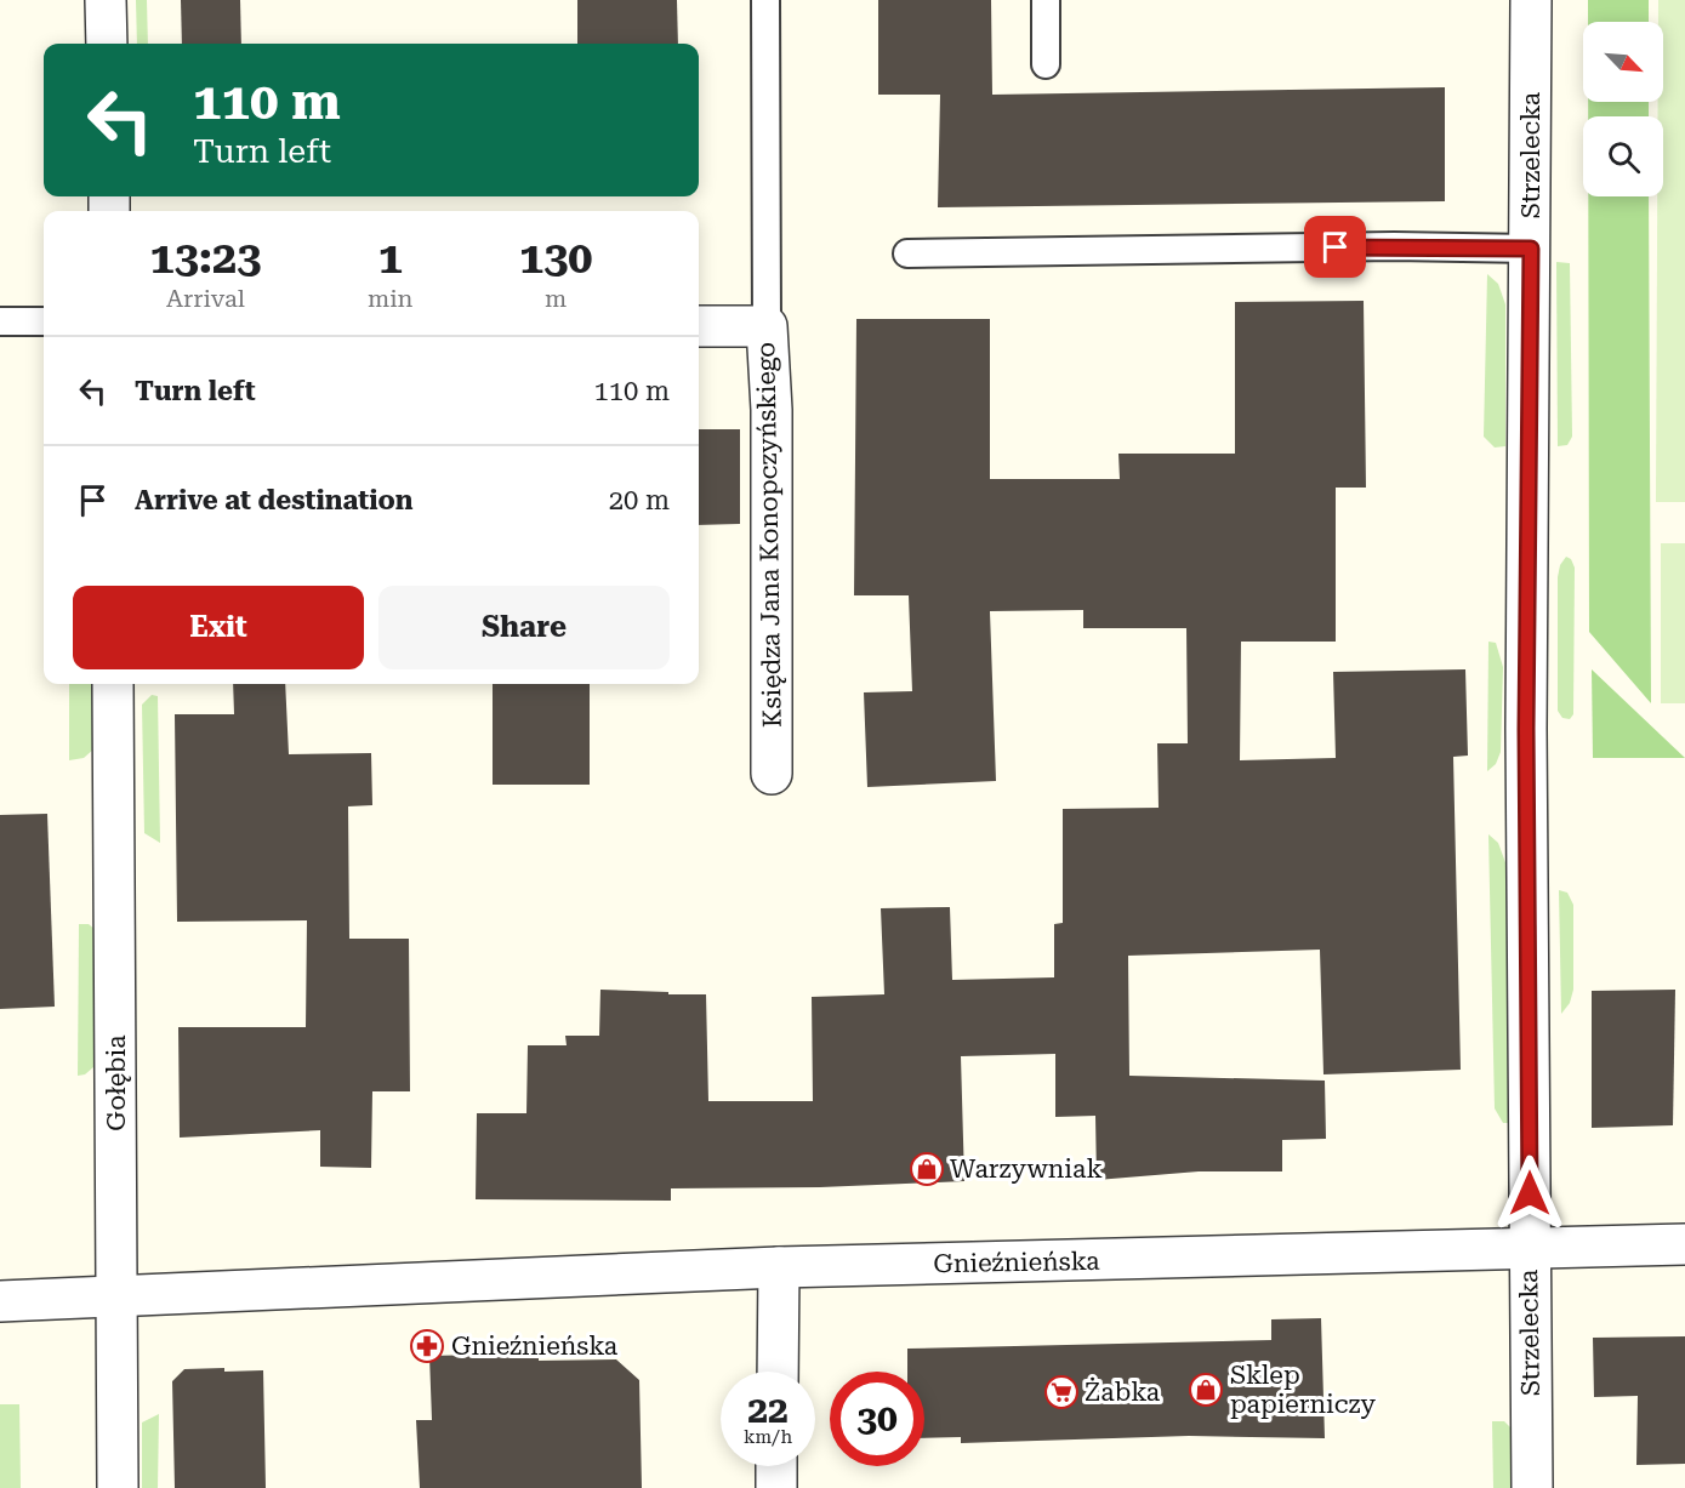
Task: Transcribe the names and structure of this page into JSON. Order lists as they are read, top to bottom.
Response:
{
  "streets": {
    "street": [
      "Strzelecka",
      "Księdza Jana Konopczyńskiego",
      "Gołębia",
      "Gnieźnieńska"
    ]
  },
  "crossings": [
    ["Strzelecka", "Gnieźnieńska"],
    ["Gołębia", "Gnieźnieńska"]
  ],
  "places": {
    "shop": ["Warzywniak", "Sklep papierniczy"],
    "pharmacy": ["Gnieźnieńska"],
    "supermarket": ["Żabka"]
  },
  "north": "bottom right",
  "page": {
    "turn": ["110 m", "Turn left"],
    "eta": [
      "13:23",
      "Arrival",
      "1",
      "min",
      "130",
      "m"
    ],
    "list": [
      {
        "name": "Turn left",
        "value": "110 m"
      },
      {
        "name": "Arrive at destination",
        "value": "20 m"
      }
    ],
    "buttons": ["Exit", "Share"],
    "speed": "22 km/h",
    "limit": "30"
  }
}
